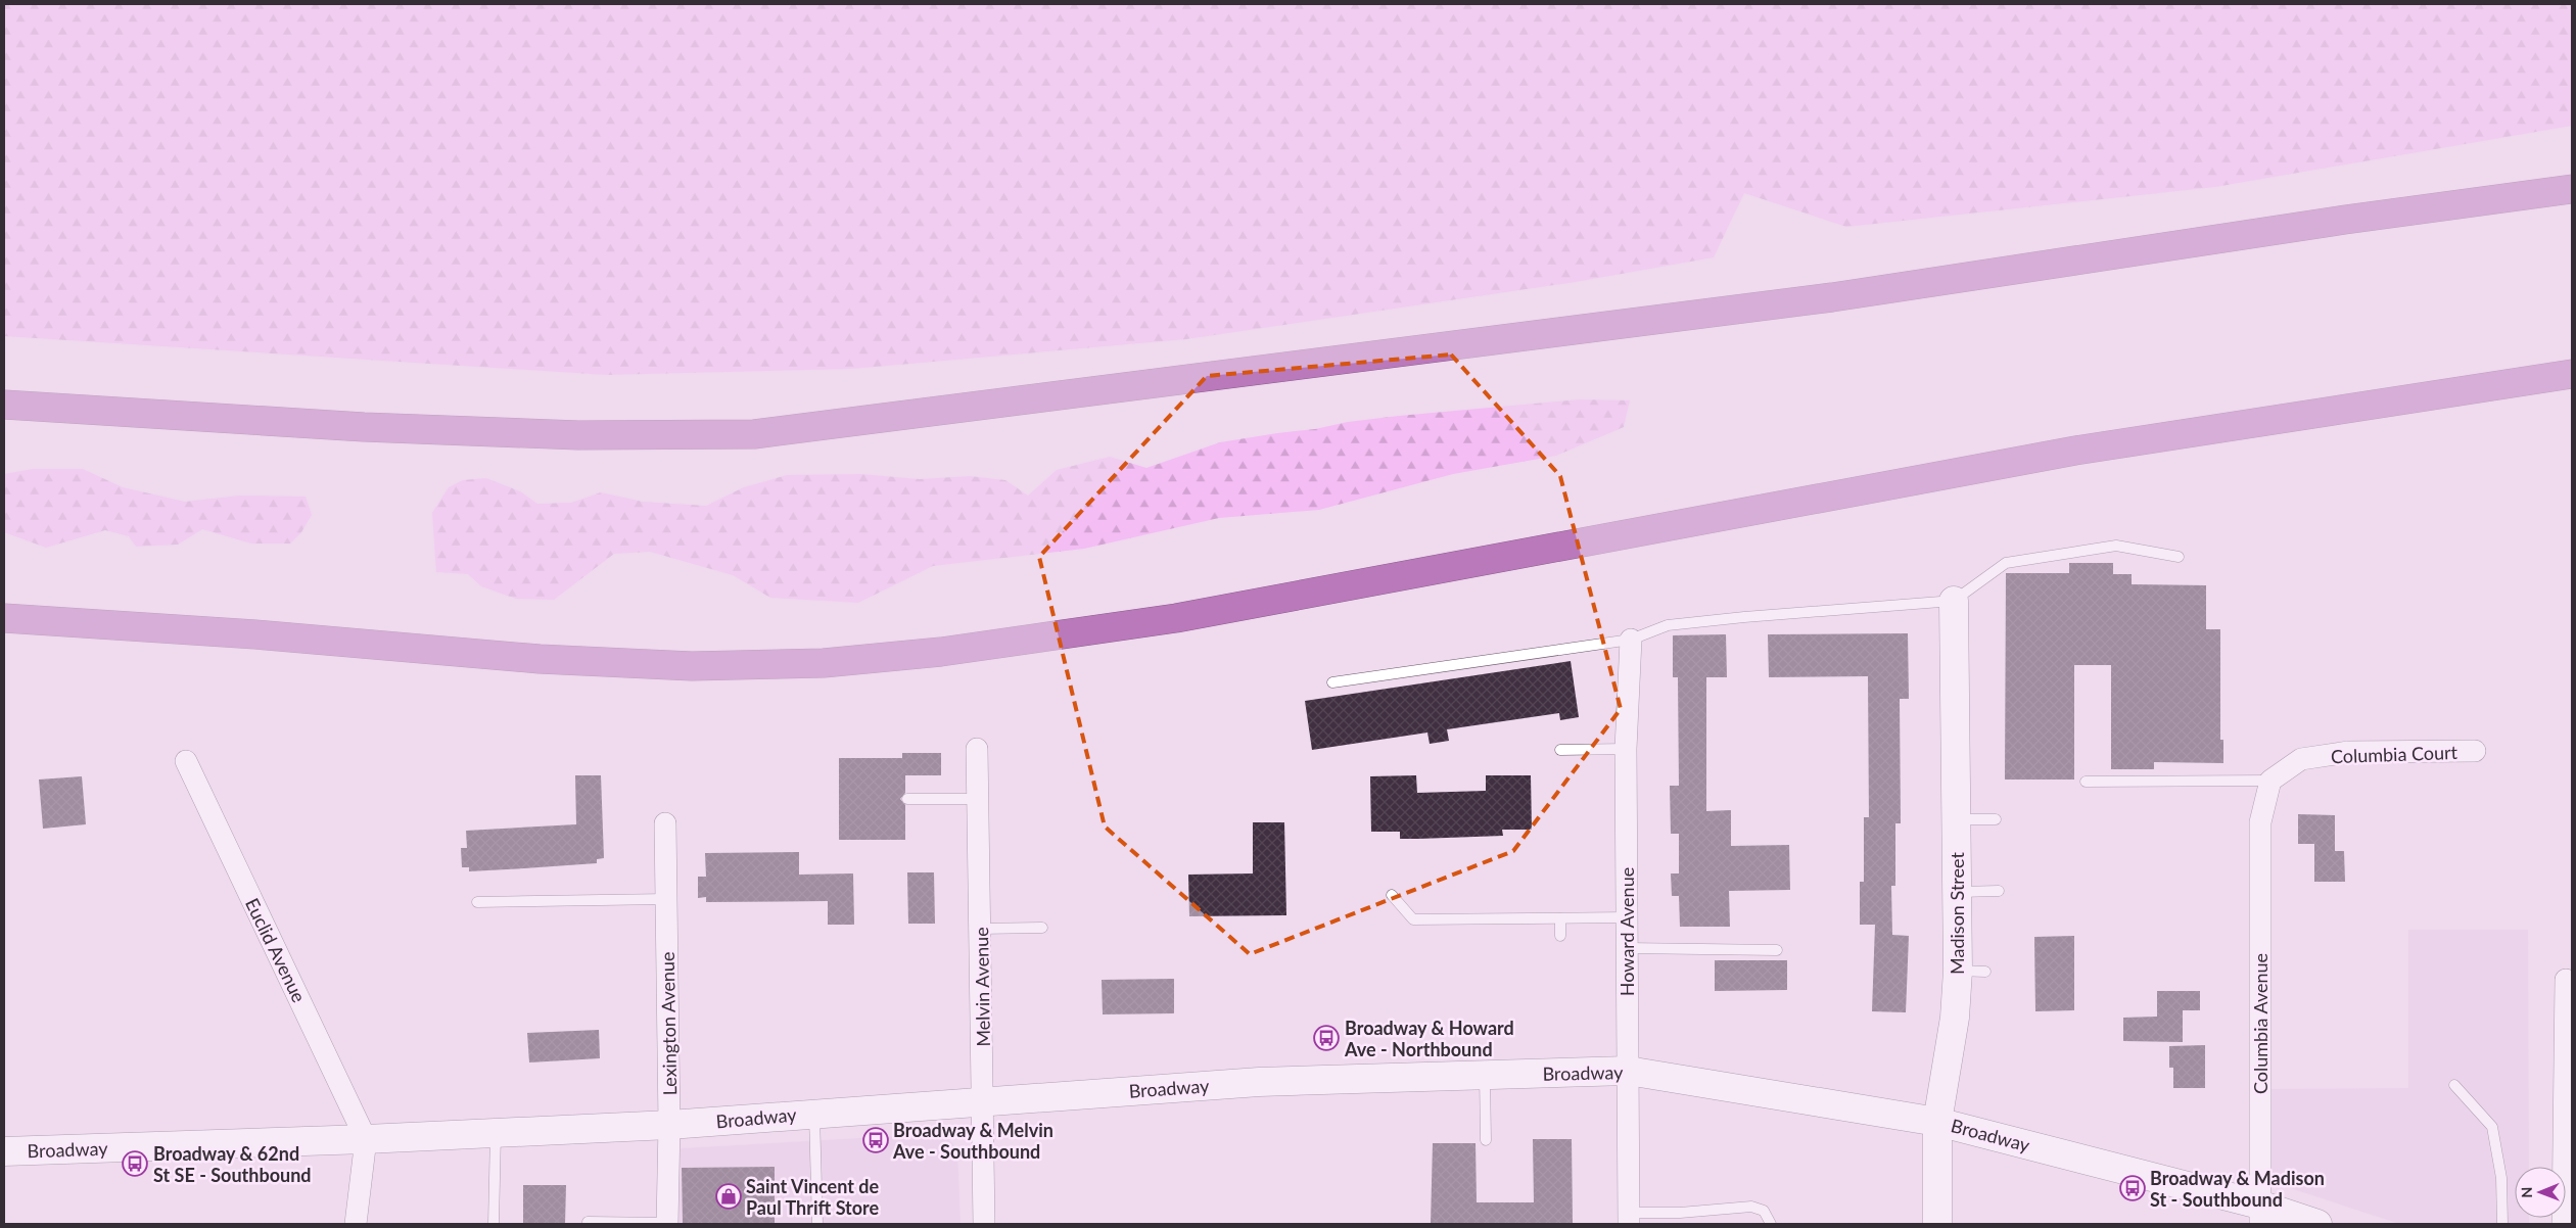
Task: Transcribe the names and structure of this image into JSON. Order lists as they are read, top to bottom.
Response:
{
  "streets": {
    "street": [
      "Columbia Court",
      "Madison Street",
      "Howard Avenue",
      "Euclid Avenue",
      "Melvin Avenue",
      "Lexington Avenue",
      "Columbia Avenue",
      "Broadway"
    ]
  },
  "crossings": [
    ["Columbia Court", "Columbia Avenue"],
    ["Madison Street", "Broadway"],
    ["Howard Avenue", "Broadway"],
    ["Euclid Avenue", "Broadway"],
    ["Melvin Avenue", "Broadway"],
    ["Lexington Avenue", "Broadway"],
    ["Columbia Avenue", "Broadway"]
  ],
  "places": {
    "bus stop": [
      "Broadway & Howard Ave - Northbound",
      "Broadway & Melvin Ave - Southbound",
      "Broadway & 62nd St SE - Southbound",
      "Broadway & Madison St - Southbound"
    ],
    "shop": ["Saint Vincent de Paul Thrift Store"]
  },
  "north": "left"
}
